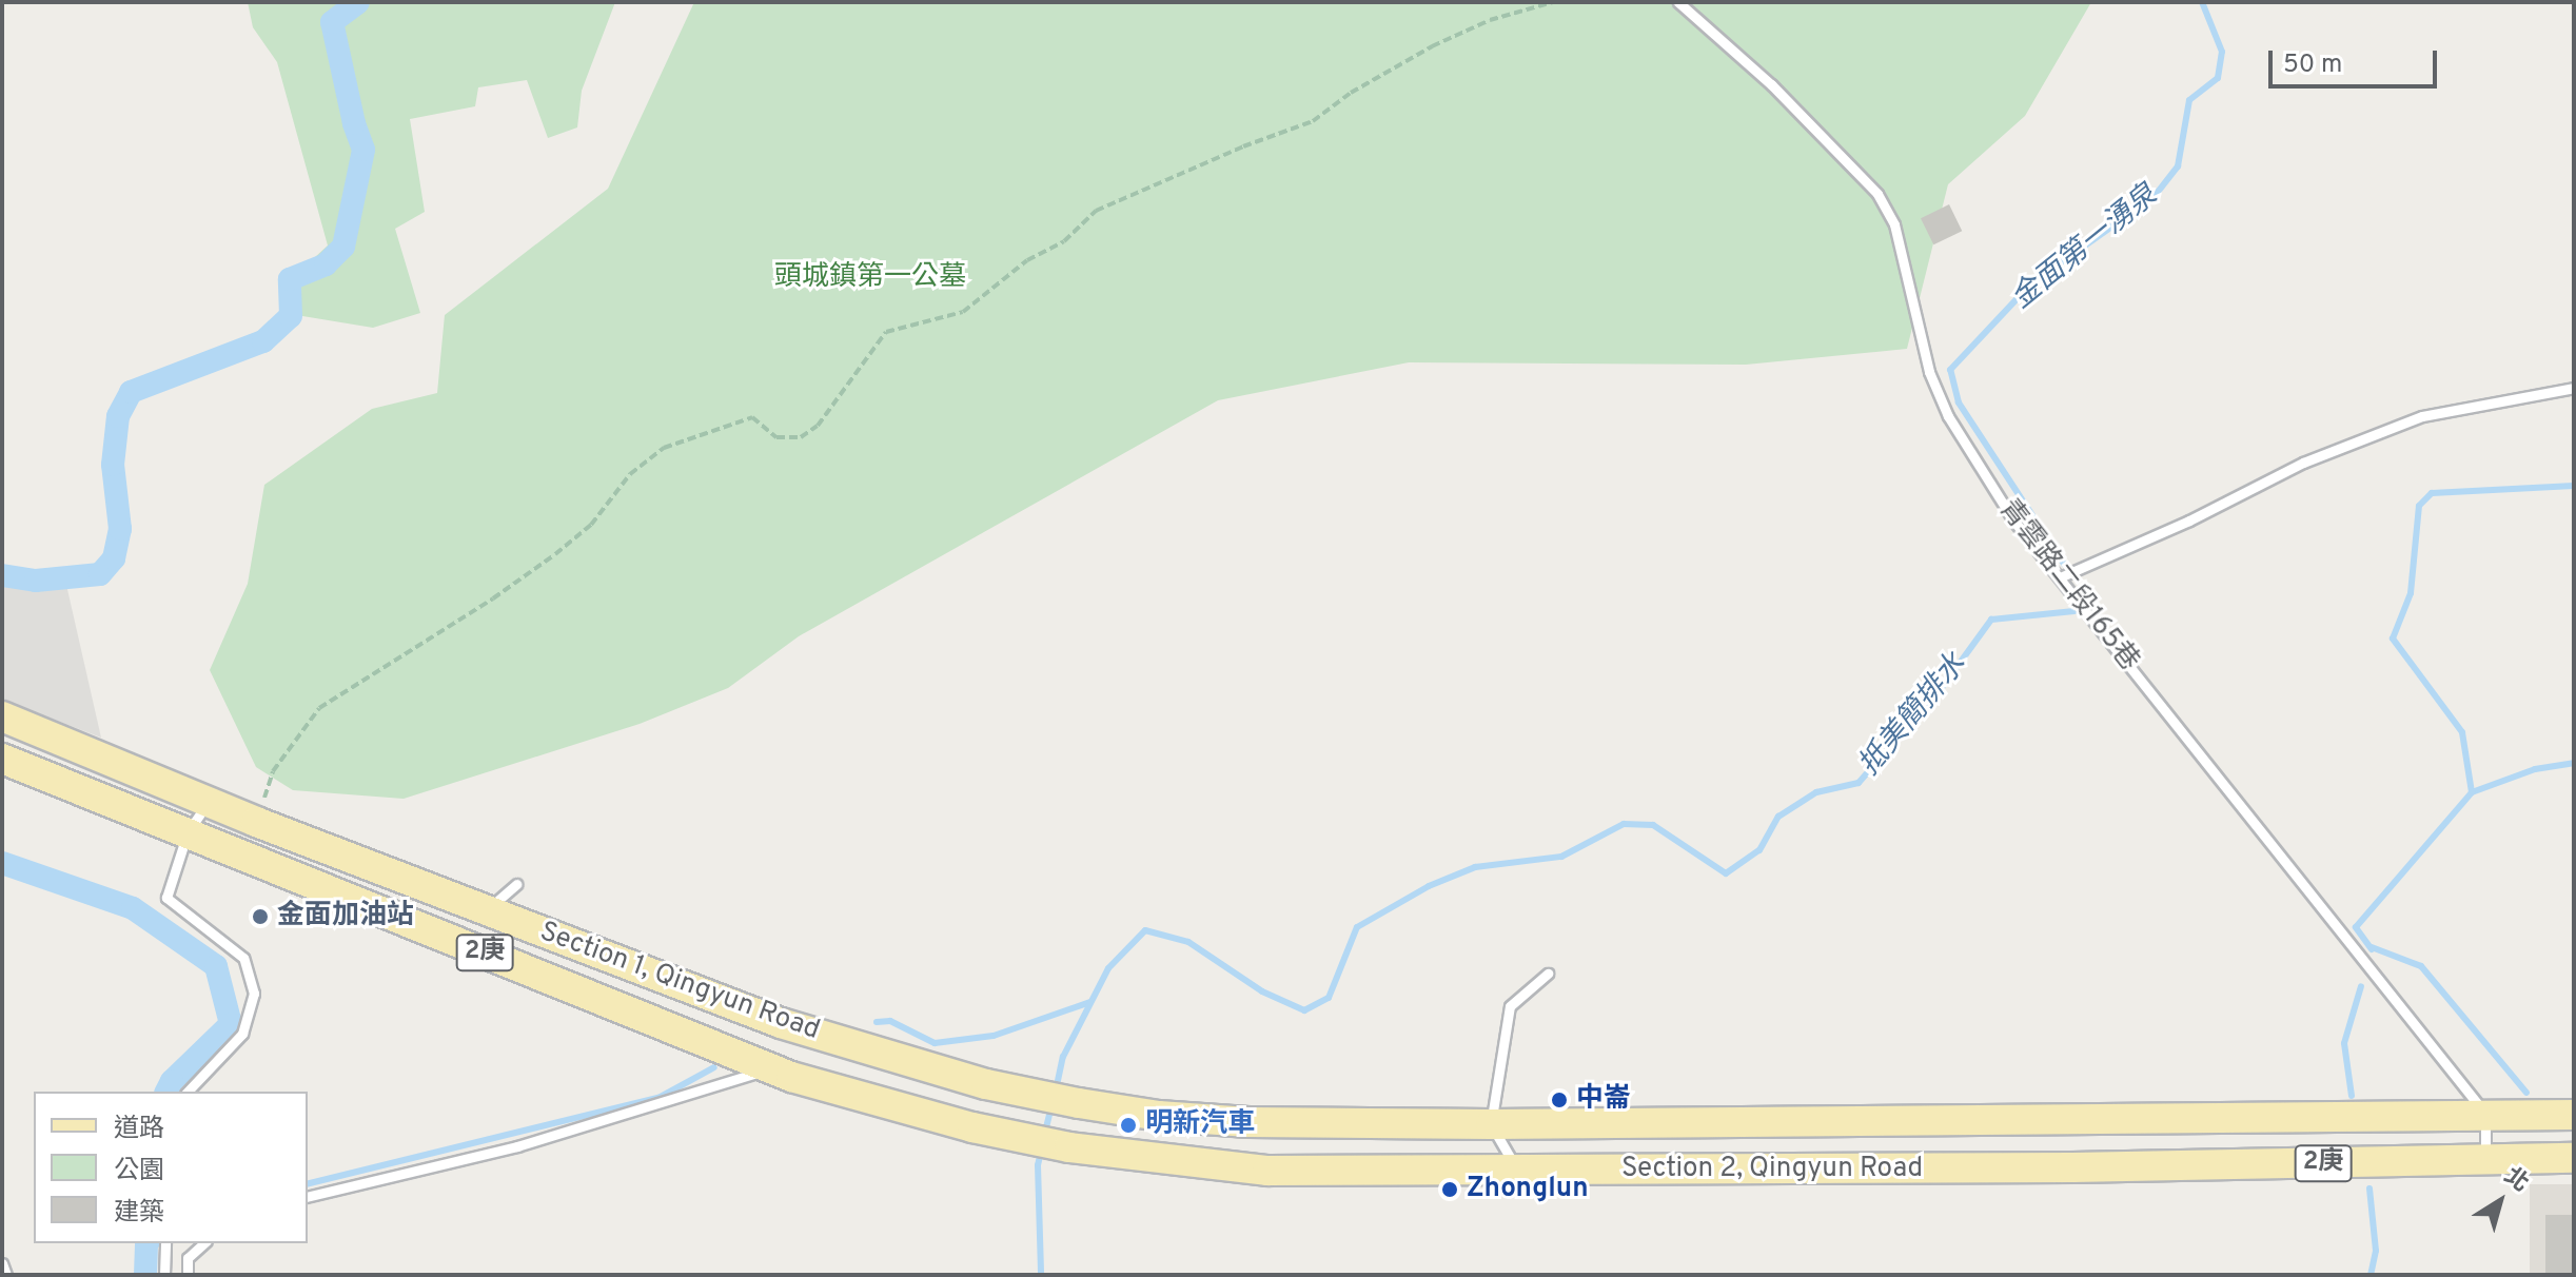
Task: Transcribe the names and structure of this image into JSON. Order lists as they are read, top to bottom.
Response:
{
  "streets": {
    "main road": ["2庚", "Section 1, Qingyun Road", "Section 2, Qingyun Road"],
    "lane": ["青雲路二段165巷"]
  },
  "crossings": [
    ["青雲路二段165巷", "Section 2, Qingyun Road"],
    ["Section 1, Qingyun Road", "Section 2, Qingyun Road"]
  ],
  "water": ["金面第一湧泉", "抵美簡排水"],
  "parks": ["頭城鎮第一公墓"],
  "places": [
    "金面加油站",
    "中崙",
    "明新汽車",
    "Zhonglun"
  ],
  "legend": ["道路", "公園", "建築"],
  "scale_bar": "50 m",
  "north": "top right"
}
